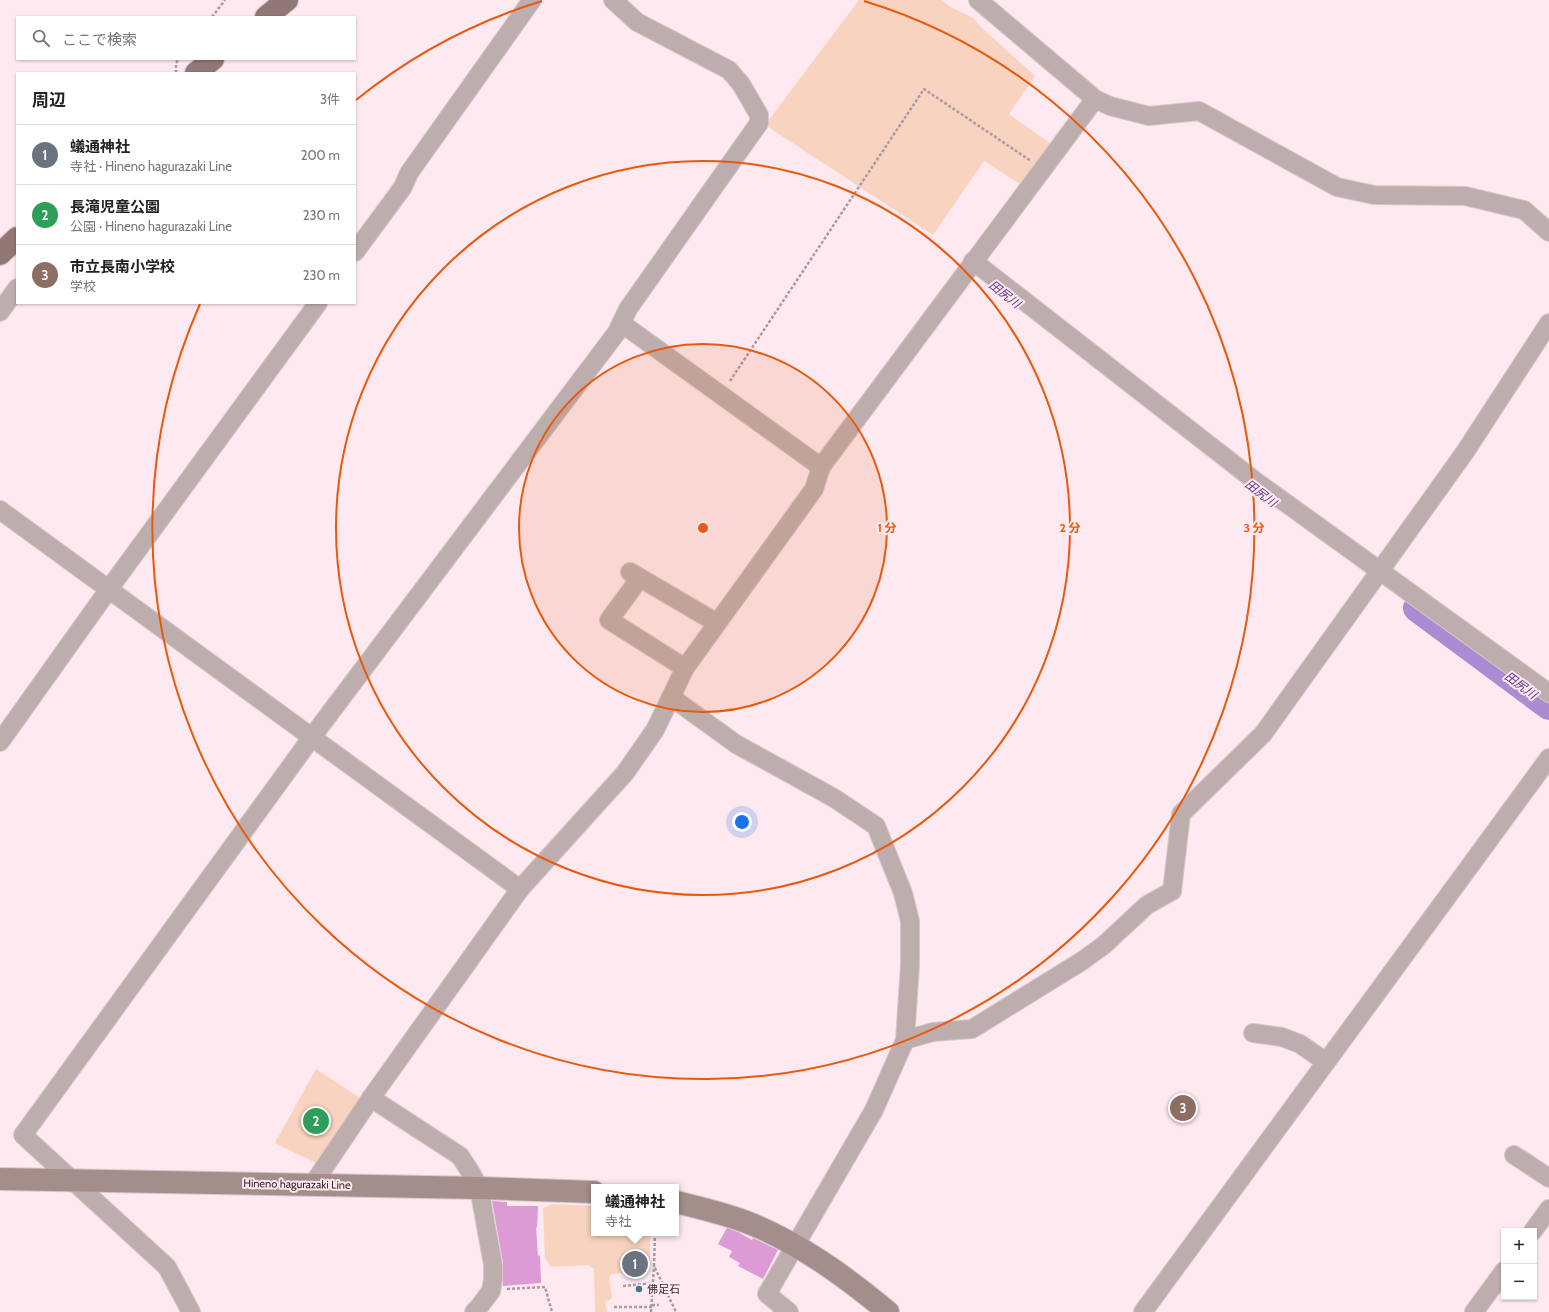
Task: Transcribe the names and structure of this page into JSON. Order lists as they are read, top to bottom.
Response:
{
  "streets": {
    "main road": ["Hineno hagurazaki Line"]
  },
  "water": ["田尻川"],
  "places": ["佛足石"],
  "page": {
    "search": "ここで検索",
    "heading": ["周辺", "3件"],
    "list": [
      {
        "mark": "1",
        "name": "蟻通神社",
        "note": "寺社 · Hineno hagurazaki Line",
        "value": "200 m"
      },
      {
        "mark": "2",
        "name": "長滝児童公園",
        "note": "公園 · Hineno hagurazaki Line",
        "value": "230 m"
      },
      {
        "mark": "3",
        "name": "市立長南小学校",
        "note": "学校",
        "value": "230 m"
      }
    ],
    "pins": ["3", "2", "1"],
    "popup": ["蟻通神社", "寺社"],
    "map_buttons": ["+", "−"]
  },
  "rings": ["1 分", "2 分", "3 分"]
}
